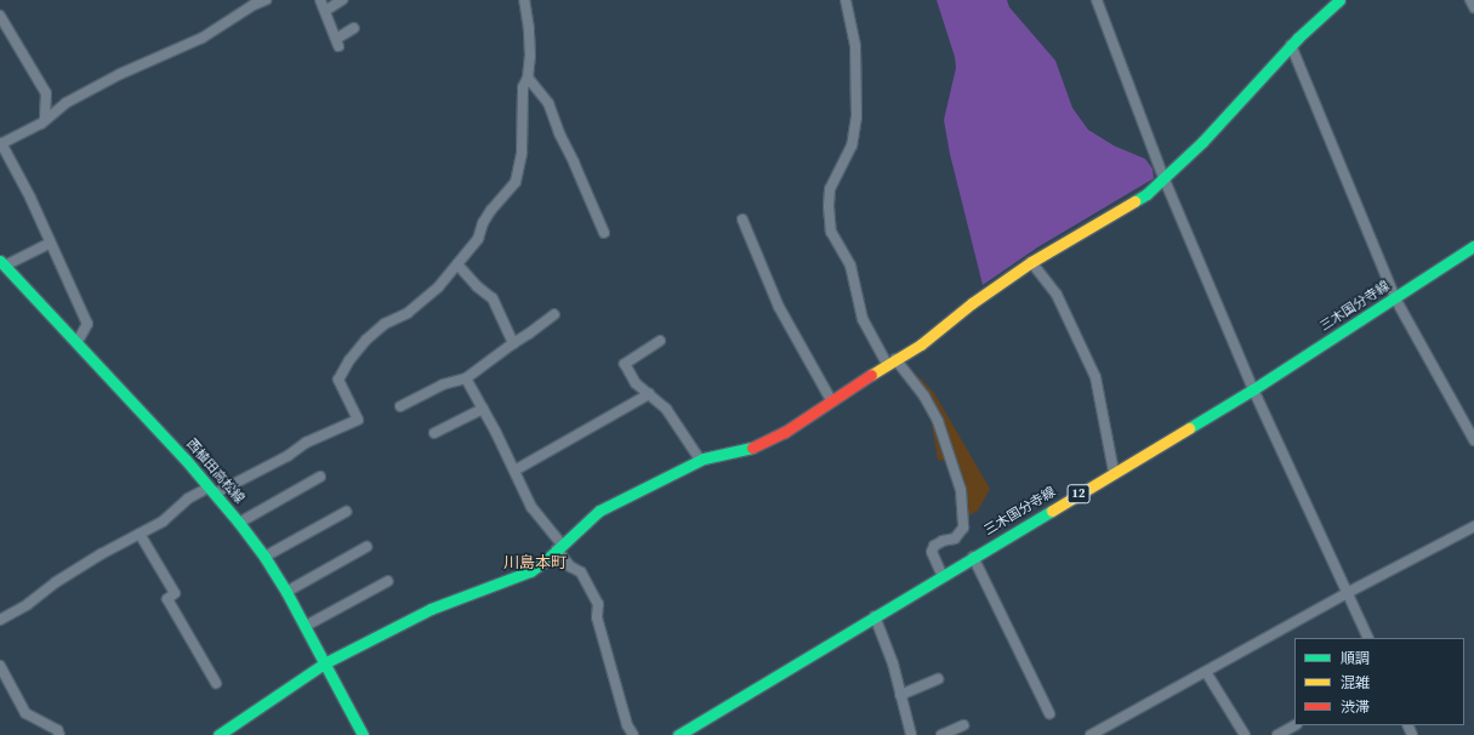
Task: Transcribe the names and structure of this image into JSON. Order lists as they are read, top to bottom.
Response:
{
  "streets": {
    "main road": ["三木国分寺線", "西植田高松線", "12"]
  },
  "districts": ["川島本町"],
  "legend": ["順調", "混雑", "渋滞"]
}
